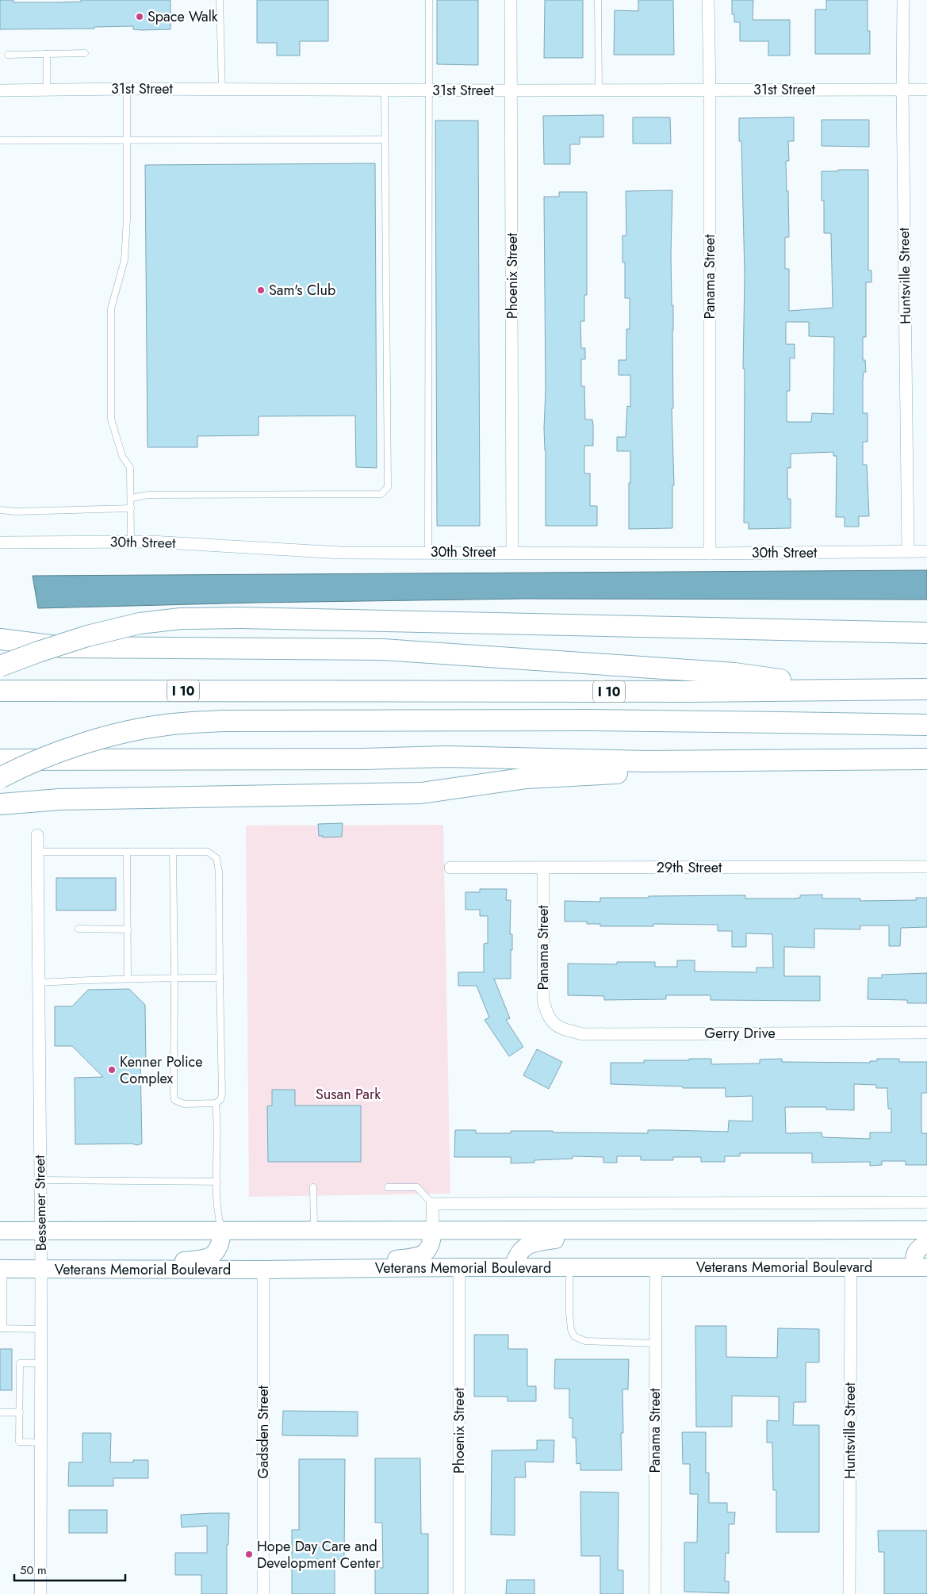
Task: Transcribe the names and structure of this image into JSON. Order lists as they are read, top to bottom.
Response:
{
  "streets": {
    "highway": ["I 10"],
    "main road": ["Veterans Memorial Boulevard"],
    "street": [
      "31st Street",
      "Phoenix Street",
      "Huntsville Street",
      "Panama Street",
      "30th Street",
      "29th Street",
      "Gerry Drive",
      "Bessemer Street",
      "Gadsden Street"
    ]
  },
  "crossings": [
    ["31st Street", "Phoenix Street"],
    ["31st Street", "Huntsville Street"],
    ["31st Street", "Panama Street"],
    ["Phoenix Street", "30th Street"],
    ["Phoenix Street", "Veterans Memorial Boulevard"],
    ["Huntsville Street", "30th Street"],
    ["Huntsville Street", "Veterans Memorial Boulevard"],
    ["Panama Street", "30th Street"],
    ["Panama Street", "29th Street"],
    ["Panama Street", "Gerry Drive"],
    ["Panama Street", "Veterans Memorial Boulevard"],
    ["Bessemer Street", "Veterans Memorial Boulevard"],
    ["Veterans Memorial Boulevard", "Gadsden Street"]
  ],
  "parks": ["Susan Park"],
  "places": [
    "Space Walk",
    "Sam's Club",
    "Kenner Police Complex",
    "Hope Day Care and Development Center"
  ],
  "scale_bar": "50 m"
}
